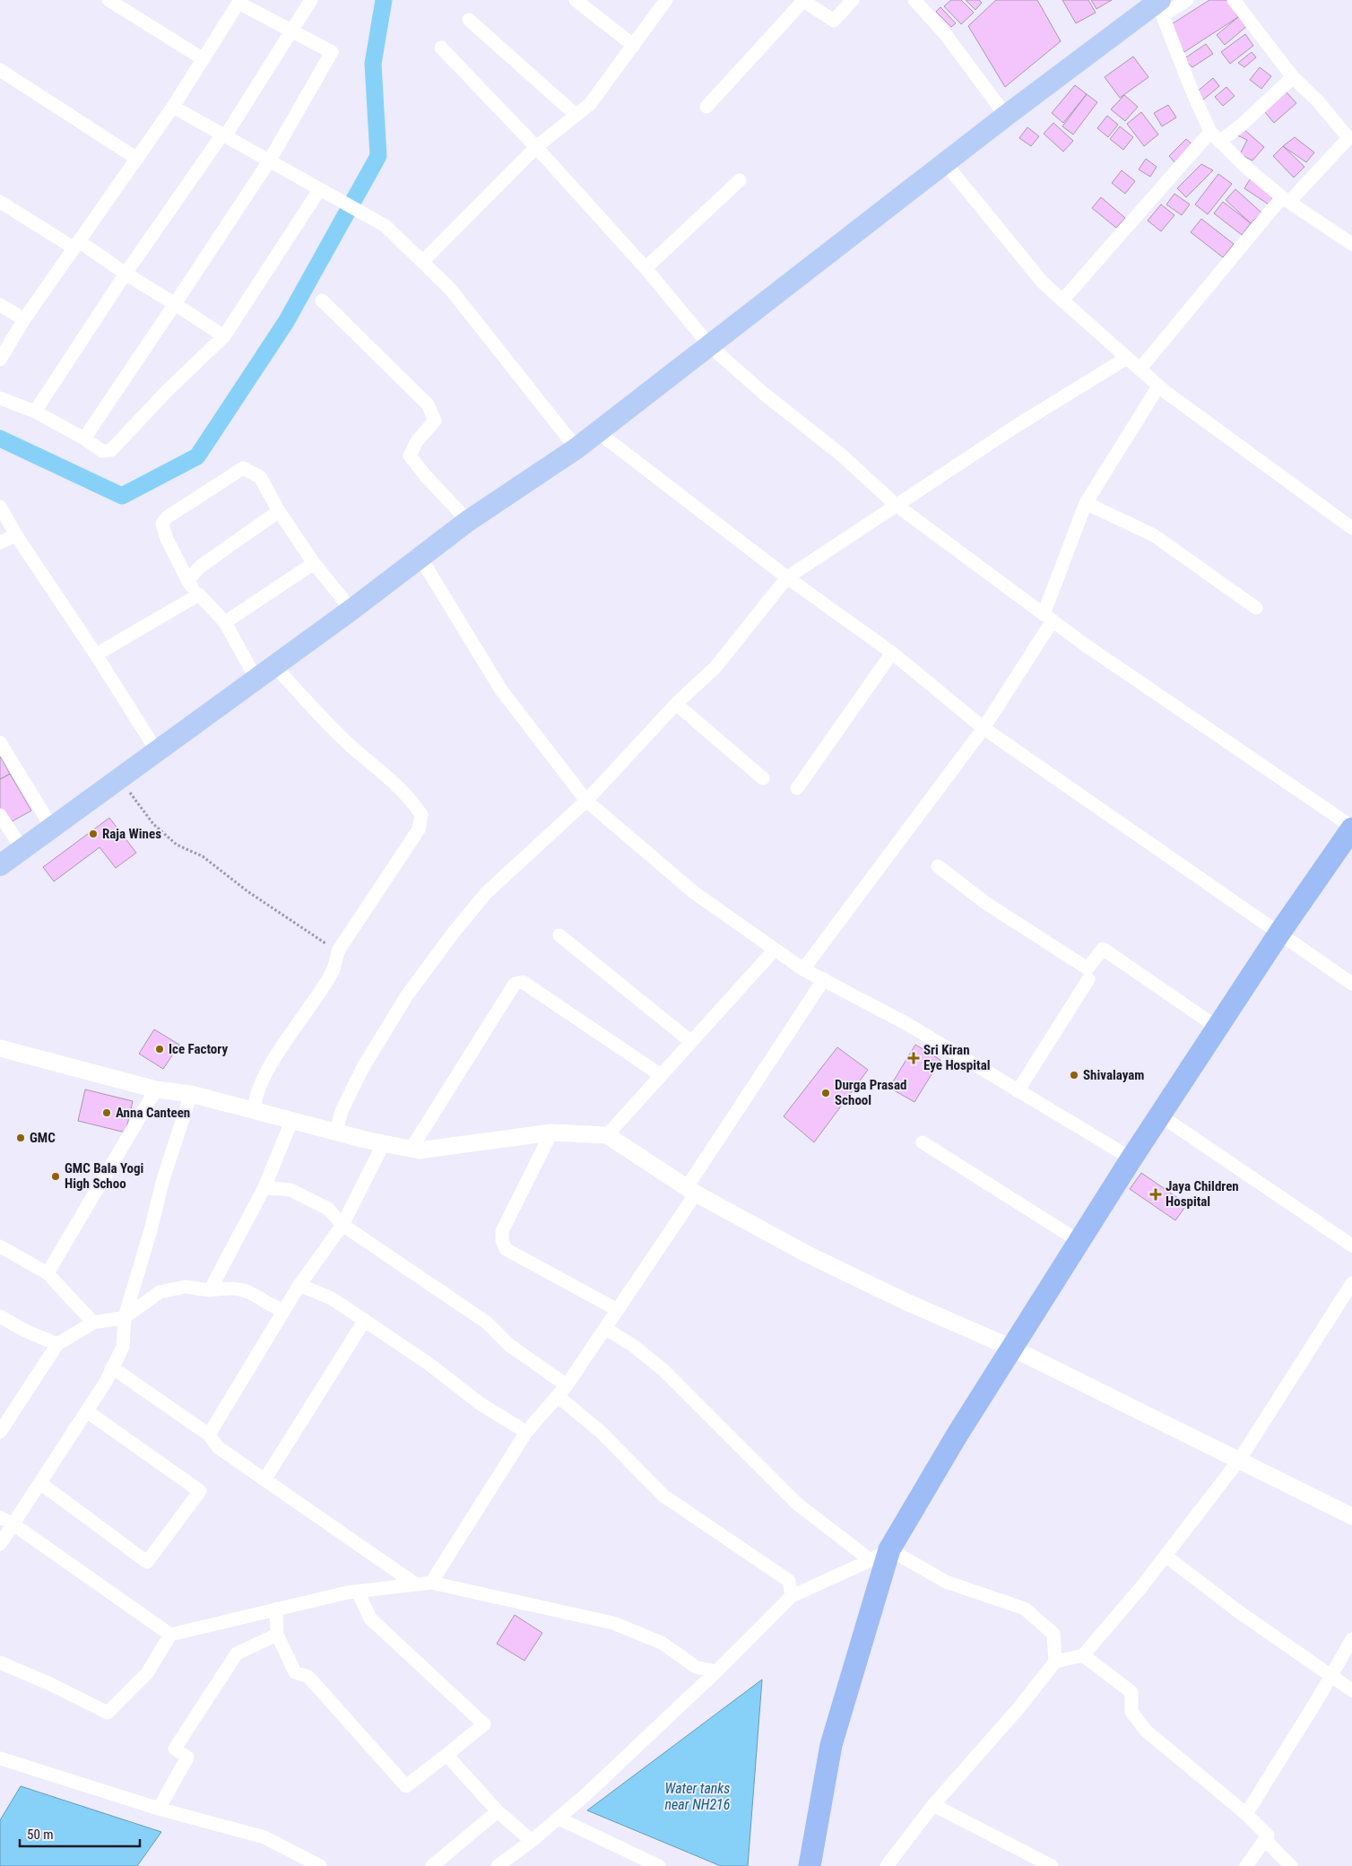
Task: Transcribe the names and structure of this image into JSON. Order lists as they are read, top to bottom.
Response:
{
  "water": ["Water tanks near NH216"],
  "places": {
    "other": [
      "Raja Wines",
      "Ice Factory",
      "Shivalayam",
      "Durga Prasad School",
      "Anna Canteen",
      "GMC",
      "GMC Bala Yogi High Schoo"
    ],
    "health": ["Sri Kiran Eye Hospital", "Jaya Children Hospital"]
  },
  "scale_bar": "50 m"
}
